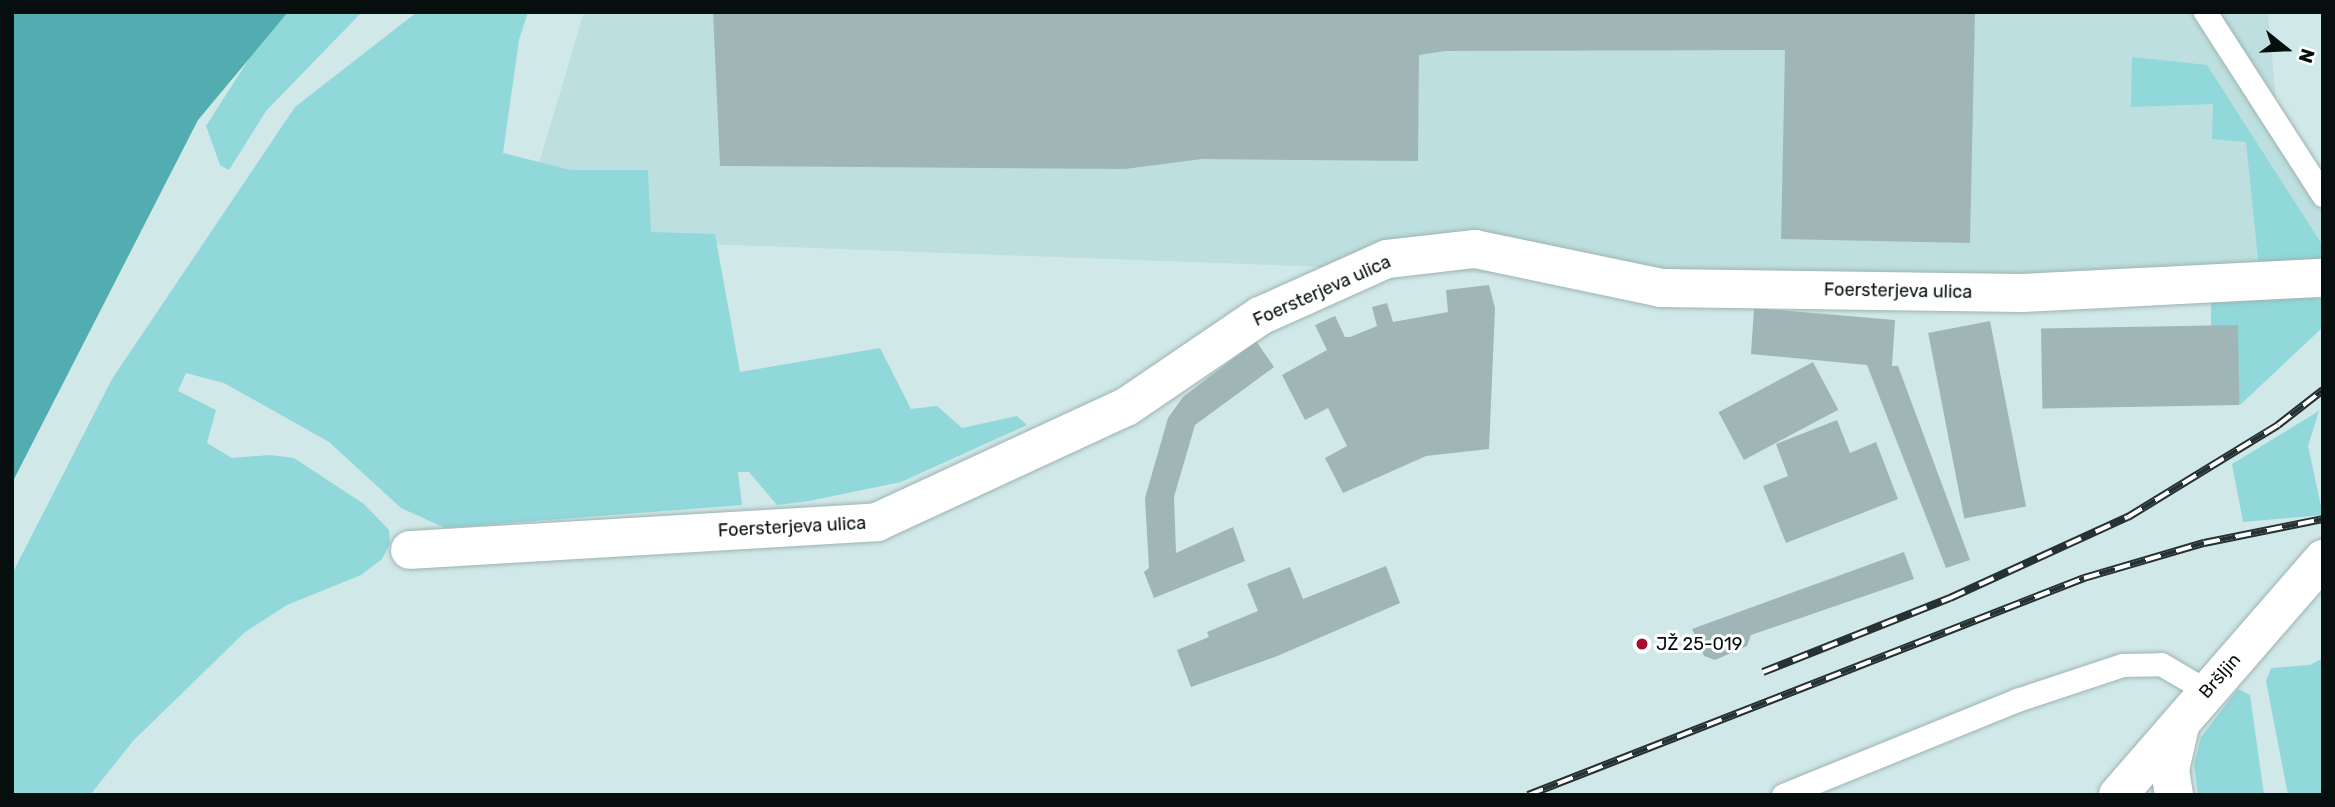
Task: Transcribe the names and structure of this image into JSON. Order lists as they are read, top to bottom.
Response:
{
  "streets": {
    "street": ["Foersterjeva ulica", "Bršljin"]
  },
  "places": ["JŽ 25-019"],
  "north": "right"
}
